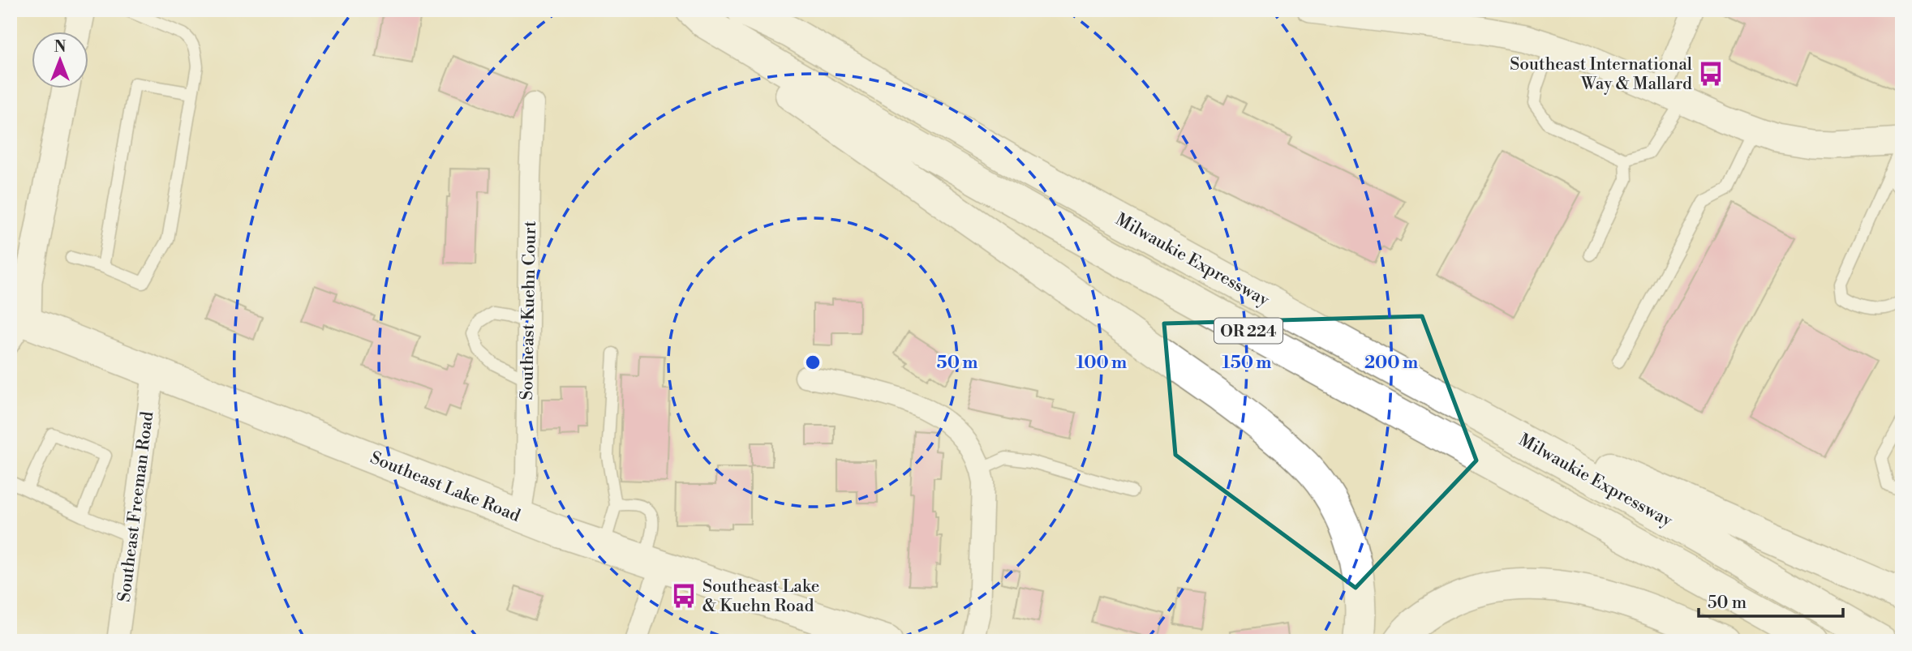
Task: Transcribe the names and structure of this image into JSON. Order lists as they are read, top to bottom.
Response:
{
  "streets": {
    "main road": ["Milwaukie Expressway", "OR 224", "Southeast Lake Road"],
    "street": ["Southeast Kuehn Court", "Southeast Freeman Road"]
  },
  "crossings": [
    ["Southeast Kuehn Court", "Southeast Lake Road"],
    ["Southeast Lake Road", "Southeast Freeman Road"]
  ],
  "places": {
    "bus stop": ["Southeast International Way & Mallard", "Southeast Lake & Kuehn Road"]
  },
  "scale_bar": "50 m",
  "north": "top",
  "rings": [
    "50 m",
    "100 m",
    "150 m",
    "200 m"
  ]
}
